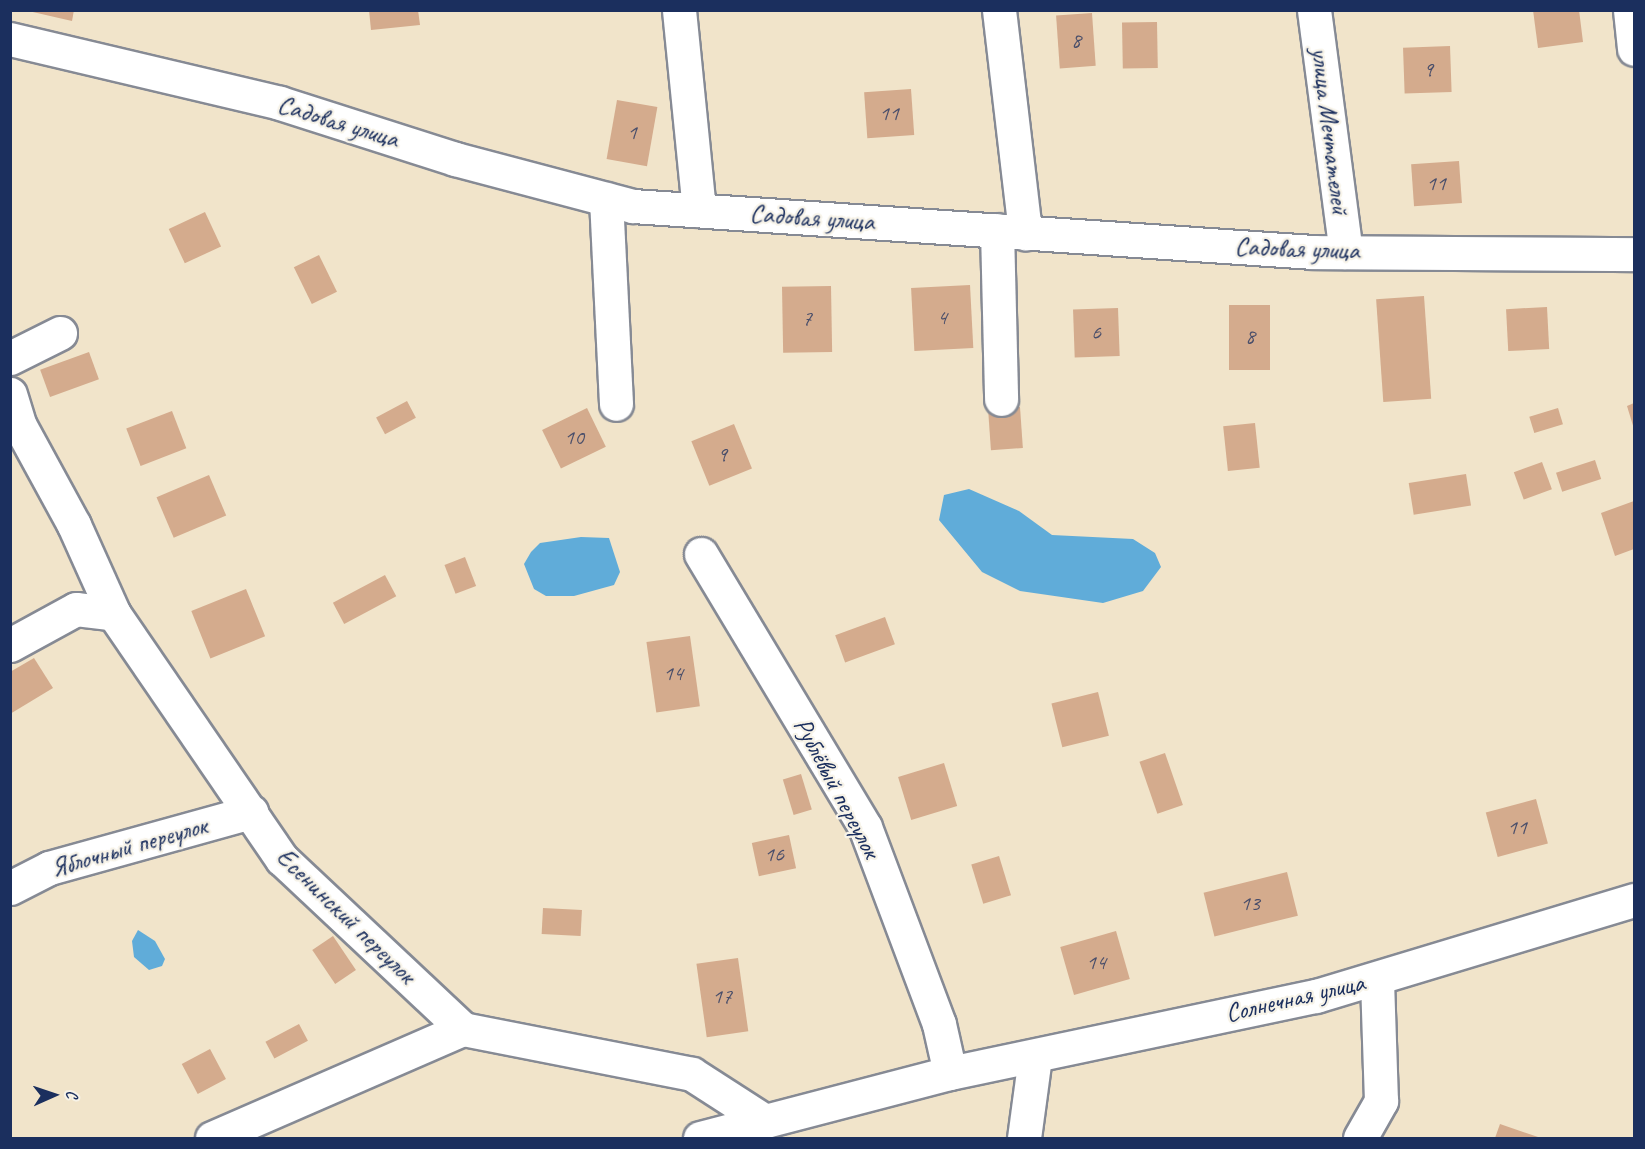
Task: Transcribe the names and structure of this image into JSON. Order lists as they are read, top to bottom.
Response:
{
  "streets": {
    "street": [
      "Садовая улица",
      "улица Мечтателей",
      "Рублёвый переулок",
      "Яблочный переулок",
      "Есенинский переулок",
      "Солнечная улица"
    ]
  },
  "crossings": [
    ["Садовая улица", "улица Мечтателей"],
    ["Рублёвый переулок", "Солнечная улица"],
    ["Яблочный переулок", "Есенинский переулок"]
  ],
  "house_numbers": [
    "8",
    "9",
    "11",
    "1",
    "11",
    "4",
    "7",
    "6",
    "8",
    "10",
    "9",
    "14",
    "11",
    "16",
    "13",
    "14",
    "17"
  ],
  "north": "right"
}
